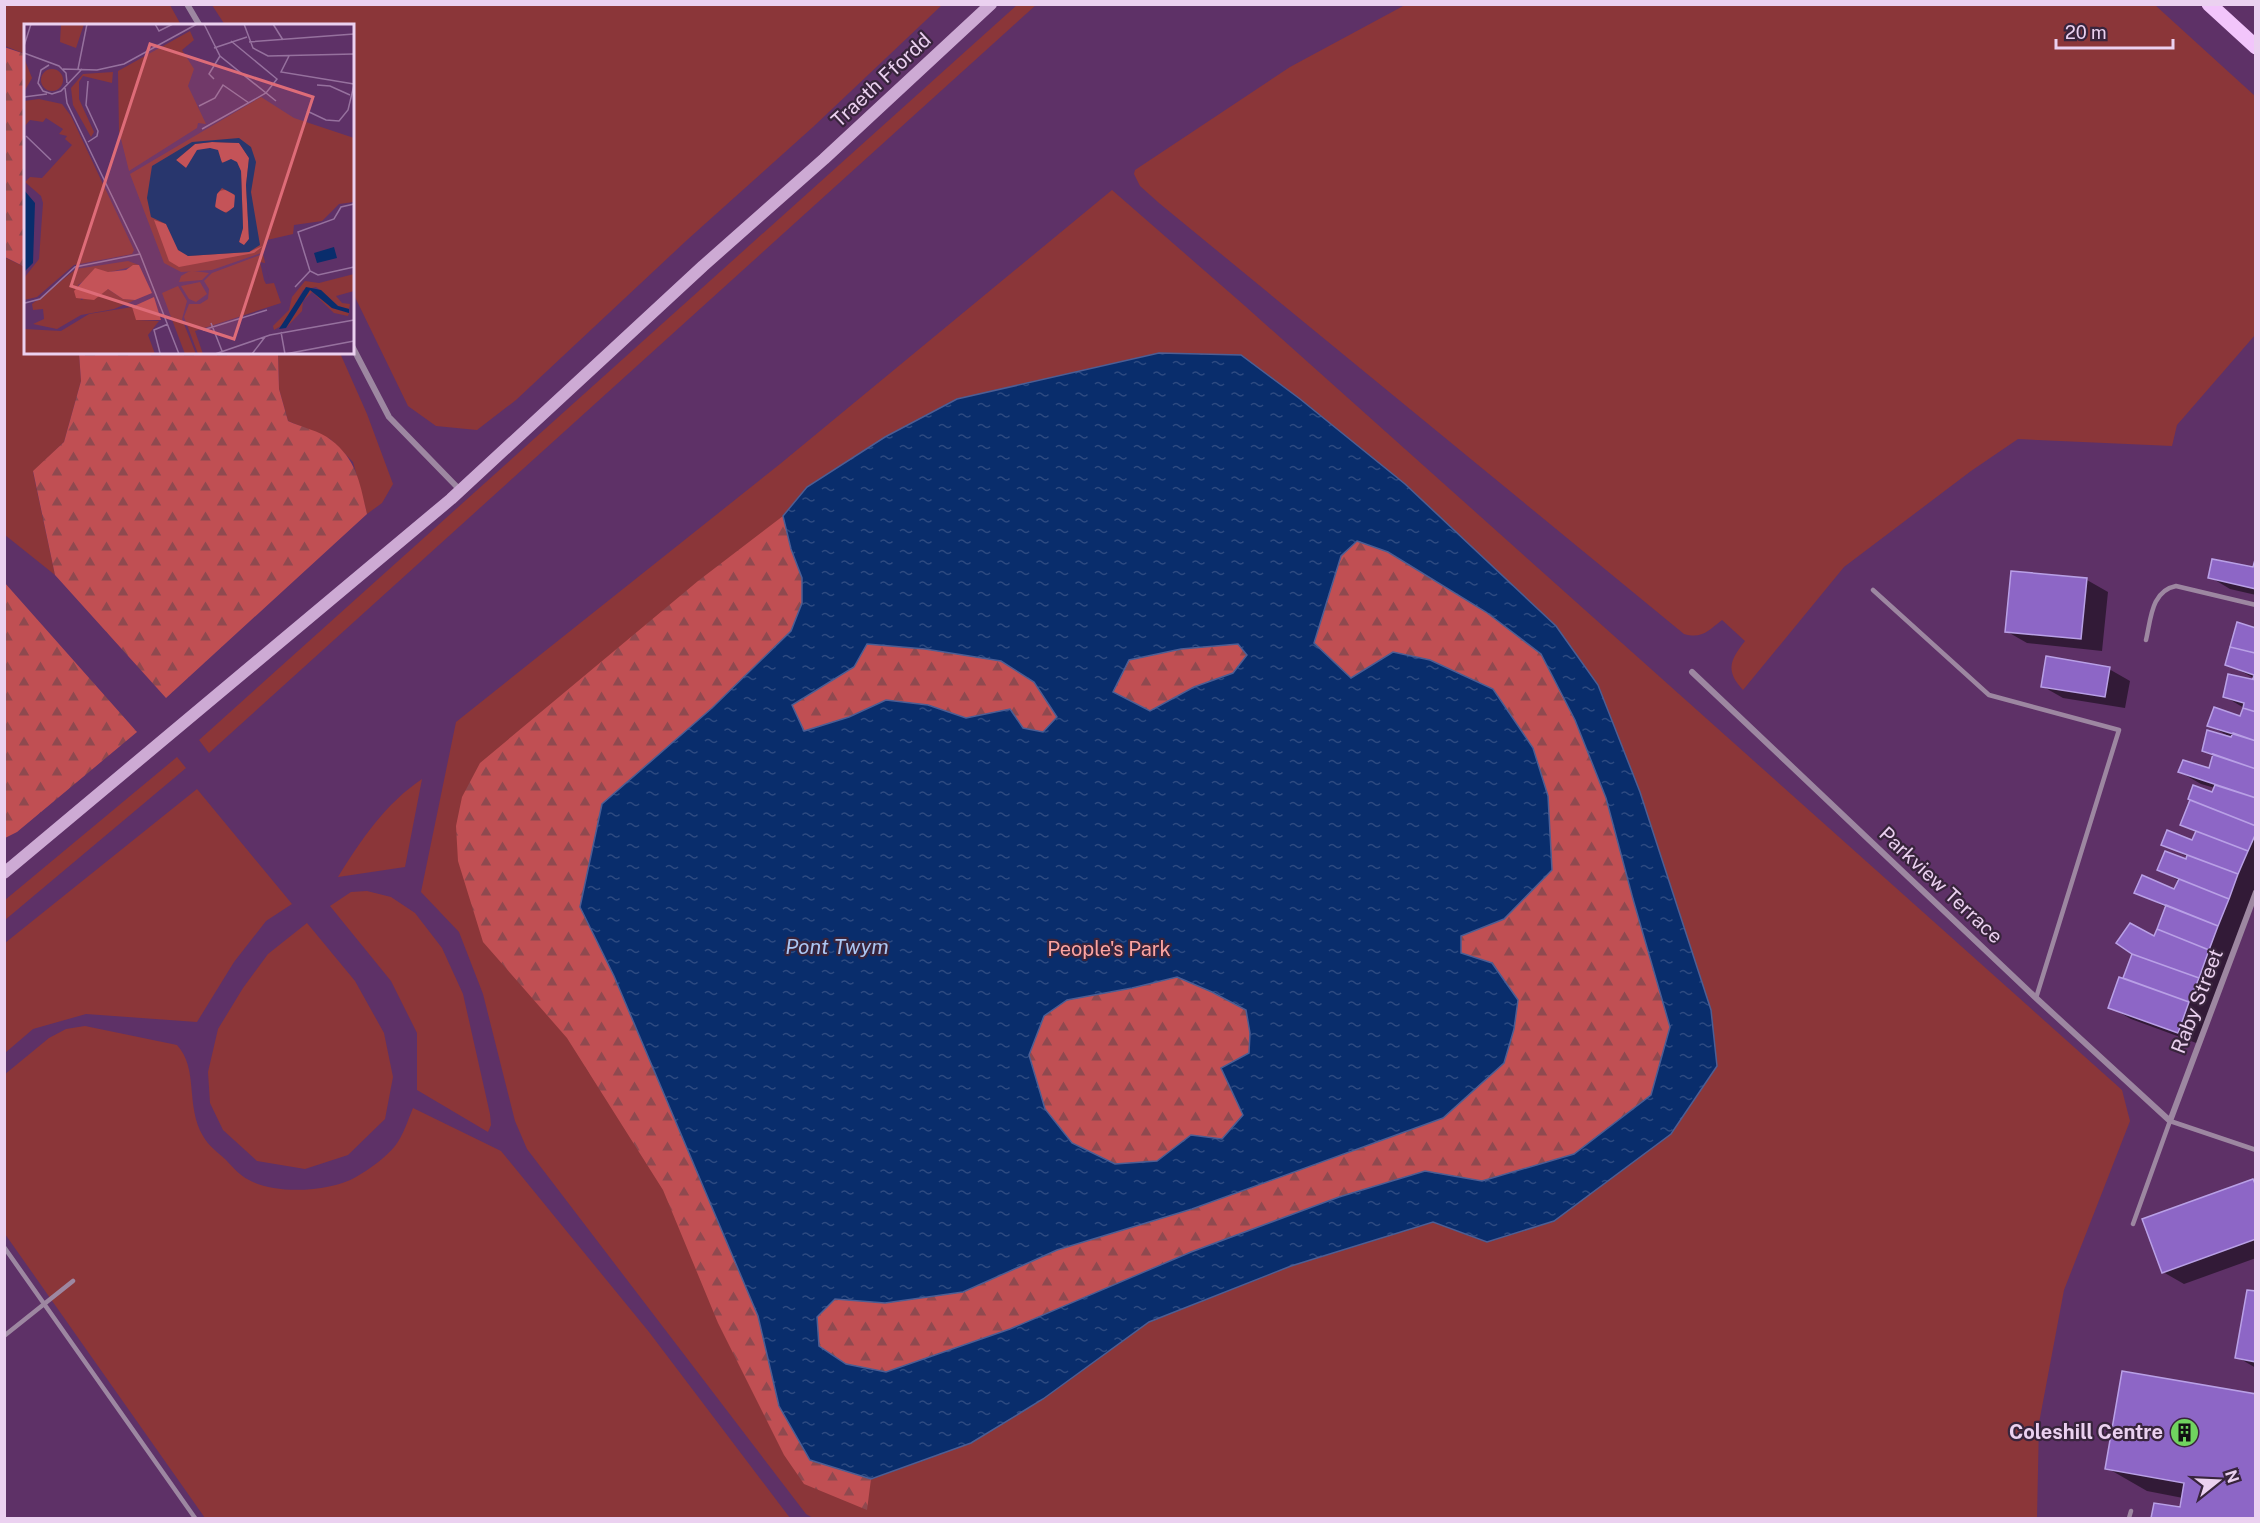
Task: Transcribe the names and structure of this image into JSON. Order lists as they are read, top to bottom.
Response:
{
  "streets": {
    "main road": ["Traeth Ffordd"],
    "street": ["Parkview Terrace", "Raby Street"]
  },
  "crossings": [
    ["Parkview Terrace", "Raby Street"]
  ],
  "water": ["Pont Twym"],
  "parks": ["People's Park"],
  "places": {
    "building": ["Coleshill Centre"]
  },
  "scale_bar": "20 m",
  "north": "right"
}
